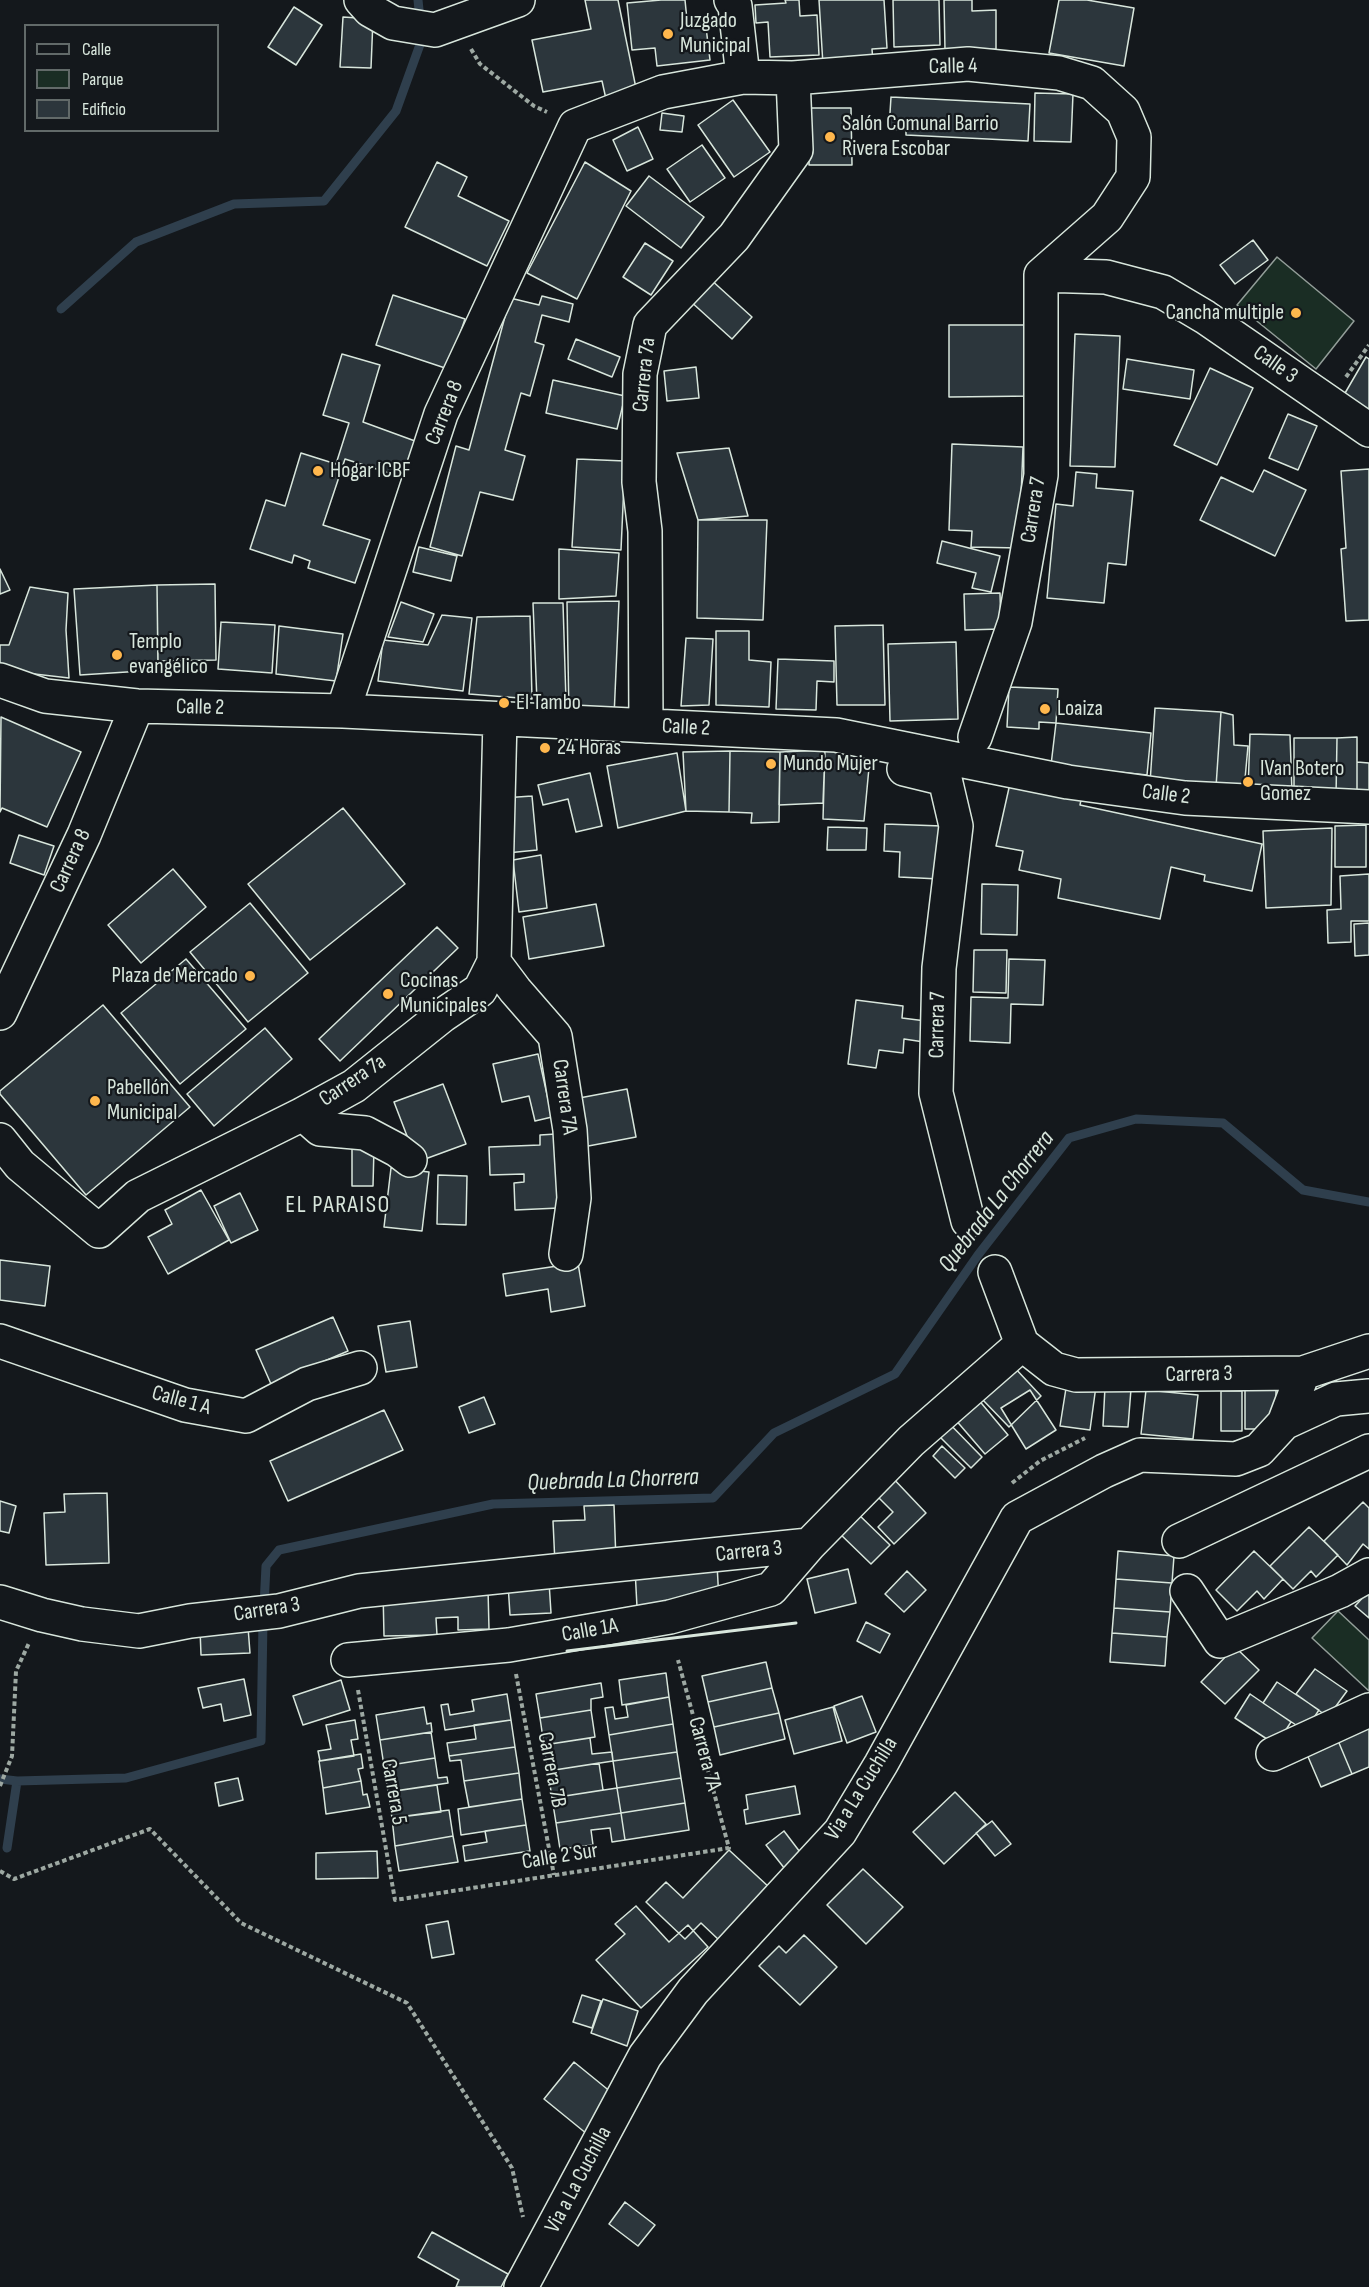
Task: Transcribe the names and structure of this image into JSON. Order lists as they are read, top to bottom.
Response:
{
  "streets": {
    "street": [
      "Calle 4",
      "Calle 3",
      "Carrera 7a",
      "Carrera 8",
      "Carrera 7",
      "Calle 2",
      "Carrera 7A",
      "Carrera 3",
      "Calle 1 A",
      "Calle 1A",
      "Via a La Cuchilla"
    ],
    "path": ["Carrera 7B", "Carrera 5", "Calle 2 Sur"]
  },
  "crossings": [
    ["Calle 4", "Calle 3"],
    ["Calle 4", "Carrera 7a"],
    ["Calle 4", "Carrera 8"],
    ["Calle 4", "Carrera 7"],
    ["Calle 3", "Carrera 7"],
    ["Carrera 7a", "Calle 2"],
    ["Carrera 7a", "Carrera 7A"],
    ["Carrera 8", "Calle 2"],
    ["Carrera 7A", "Calle 2 Sur"],
    ["Carrera 3", "Calle 1A"],
    ["Calle 1A", "Carrera 5"],
    ["Carrera 7B", "Calle 2 Sur"],
    ["Carrera 5", "Calle 2 Sur"]
  ],
  "districts": ["EL PARAISO"],
  "water": ["Quebrada La Chorrera"],
  "places": [
    "Juzgado Municipal",
    "Salón Comunal Barrio Rivera Escobar",
    "Cancha multiple",
    "Hogar ICBF",
    "Templo evangélico",
    "El Tambo",
    "Loaiza",
    "24 Horas",
    "Mundo Mujer",
    "IVan Botero Gomez",
    "Plaza de Mercado",
    "Cocinas Municipales",
    "Pabellón Municipal"
  ],
  "legend": ["Calle", "Parque", "Edificio"]
}
